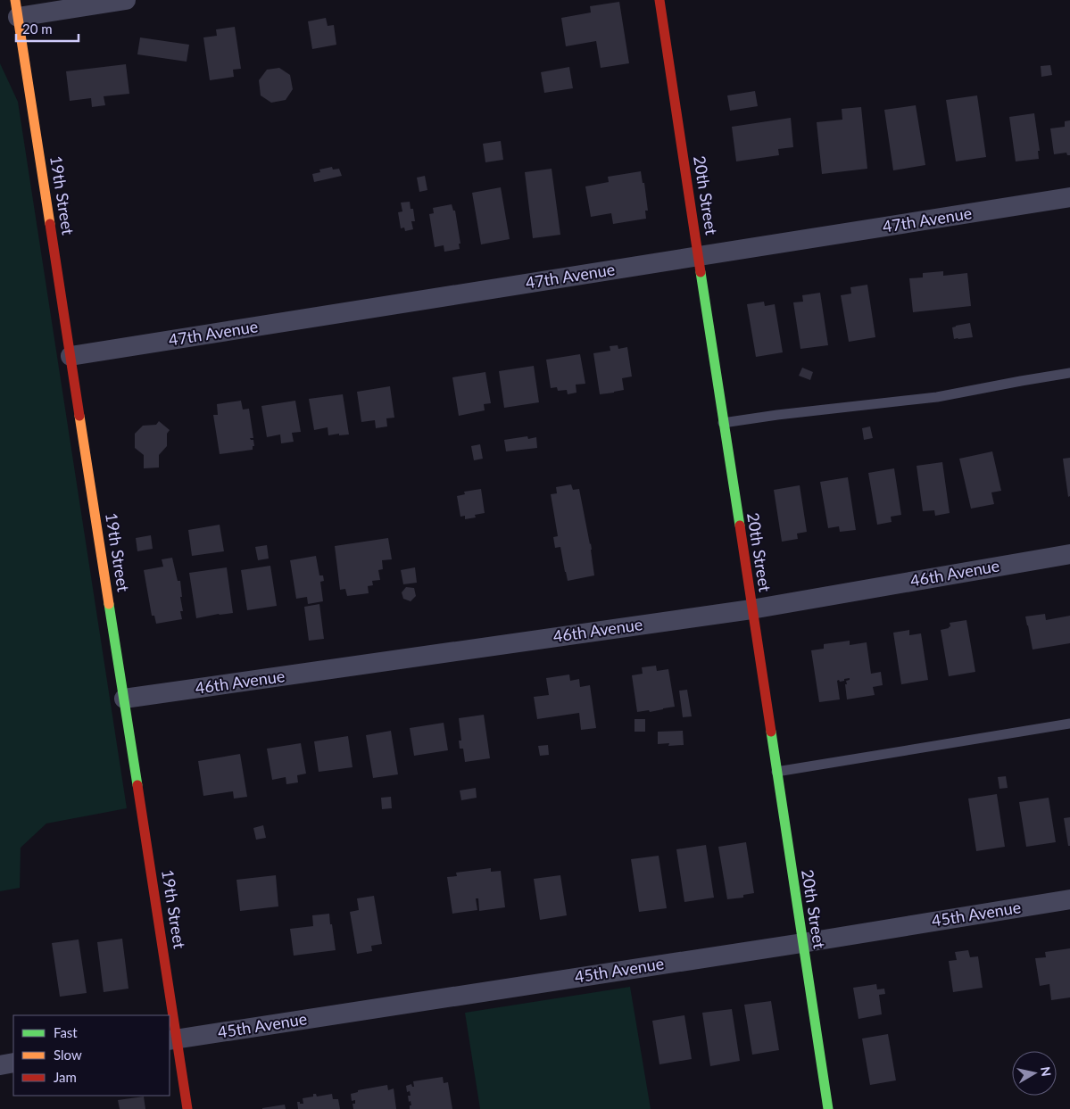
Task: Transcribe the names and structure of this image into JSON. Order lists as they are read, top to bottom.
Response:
{
  "streets": {
    "street": [
      "19th Street",
      "20th Street",
      "47th Avenue",
      "46th Avenue",
      "45th Avenue"
    ]
  },
  "crossings": [
    ["19th Street", "47th Avenue"],
    ["19th Street", "46th Avenue"],
    ["19th Street", "45th Avenue"],
    ["20th Street", "47th Avenue"],
    ["20th Street", "46th Avenue"],
    ["20th Street", "45th Avenue"]
  ],
  "legend": ["Fast", "Slow", "Jam"],
  "scale_bar": "20 m",
  "north": "right"
}
